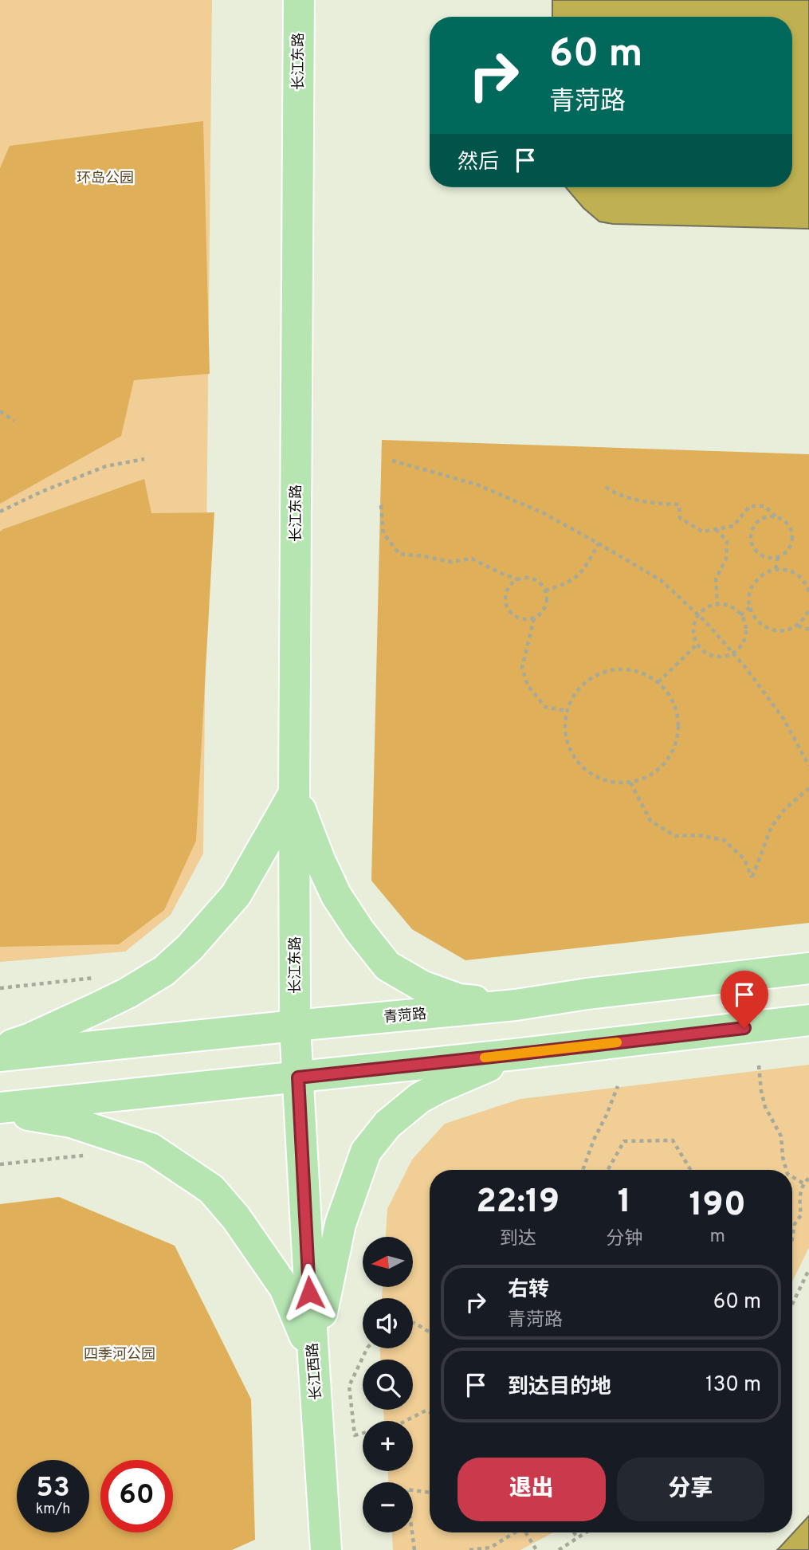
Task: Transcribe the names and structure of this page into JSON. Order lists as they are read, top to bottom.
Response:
{
  "streets": {
    "main road": ["长江东路", "青菏路", "长江西路"]
  },
  "crossings": [
    ["长江东路", "青菏路"],
    ["长江东路", "长江西路"],
    ["青菏路", "长江西路"]
  ],
  "parks": ["环岛公园", "四季河公园"],
  "north": "left",
  "page": {
    "turn": ["60 m", "青菏路"],
    "then": "然后",
    "eta": [
      "22:19",
      "到达",
      "1",
      "分钟",
      "190",
      "m"
    ],
    "map_buttons": ["+", "−"],
    "list": [
      {
        "name": "右转",
        "note": "青菏路",
        "value": "60 m"
      },
      {
        "name": "到达目的地",
        "value": "130 m"
      }
    ],
    "buttons": ["退出", "分享"],
    "speed": "53 km/h",
    "limit": "60"
  }
}
